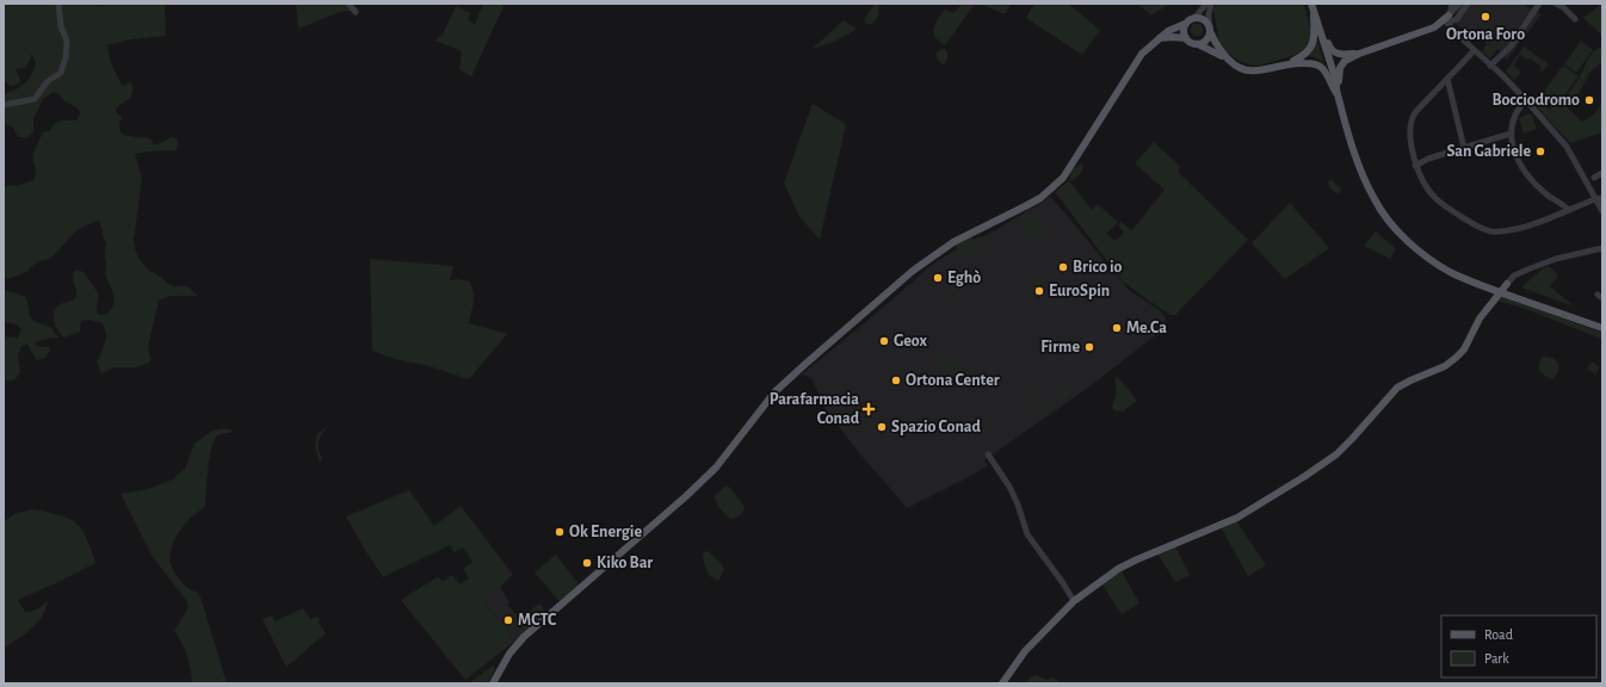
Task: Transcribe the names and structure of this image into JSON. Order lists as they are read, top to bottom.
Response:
{
  "places": {
    "other": [
      "Ortona Foro",
      "Bocciodromo",
      "San Gabriele",
      "Brico io",
      "Eghò",
      "EuroSpin",
      "Me.Ca",
      "Geox",
      "Firme",
      "Ortona Center",
      "Spazio Conad",
      "Ok Energie",
      "Kiko Bar",
      "MCTC"
    ],
    "health": ["Parafarmacia Conad"]
  },
  "legend": ["Road", "Park"]
}
